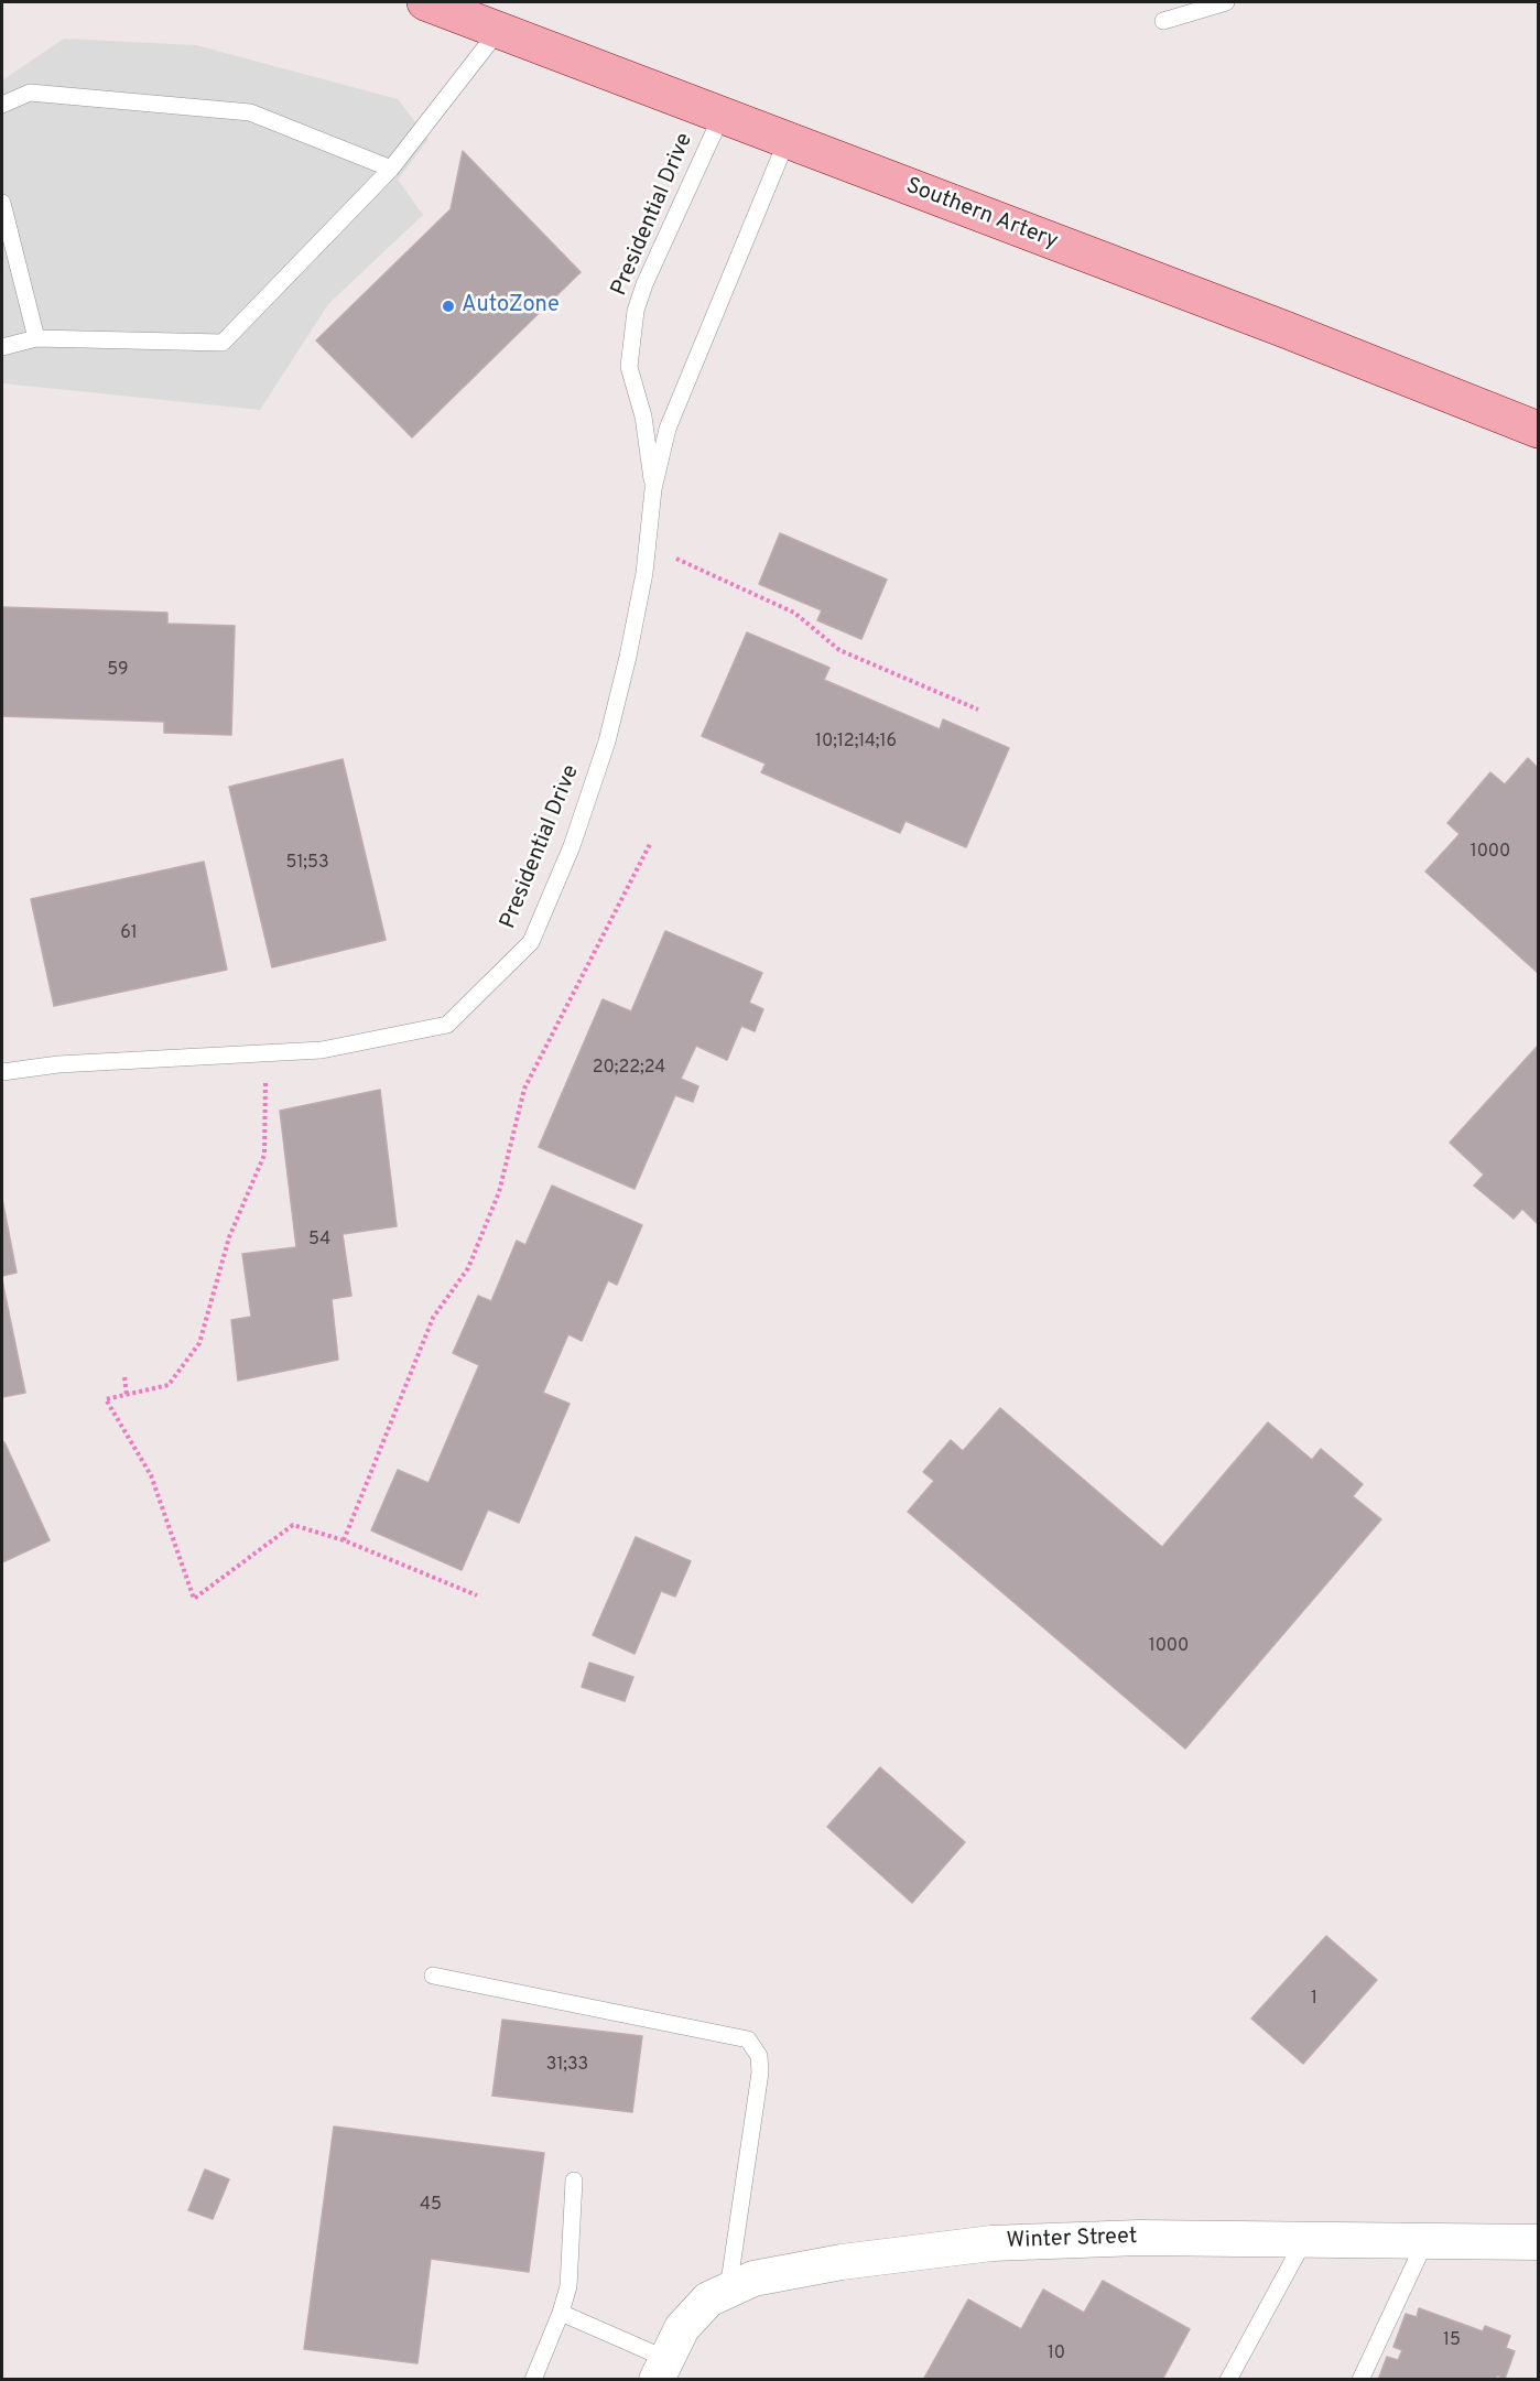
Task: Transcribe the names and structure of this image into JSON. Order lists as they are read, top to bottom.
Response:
{
  "streets": {
    "main road": ["Southern Artery"],
    "street": ["Winter Street"],
    "lane": ["Presidential Drive"]
  },
  "crossings": [
    ["Presidential Drive", "Southern Artery"]
  ],
  "places": ["AutoZone"],
  "house_numbers": [
    "59",
    "10;12;14;16",
    "1000",
    "51;53",
    "61",
    "20;22;24",
    "54",
    "1000",
    "1",
    "31;33",
    "45",
    "15",
    "10"
  ]
}
